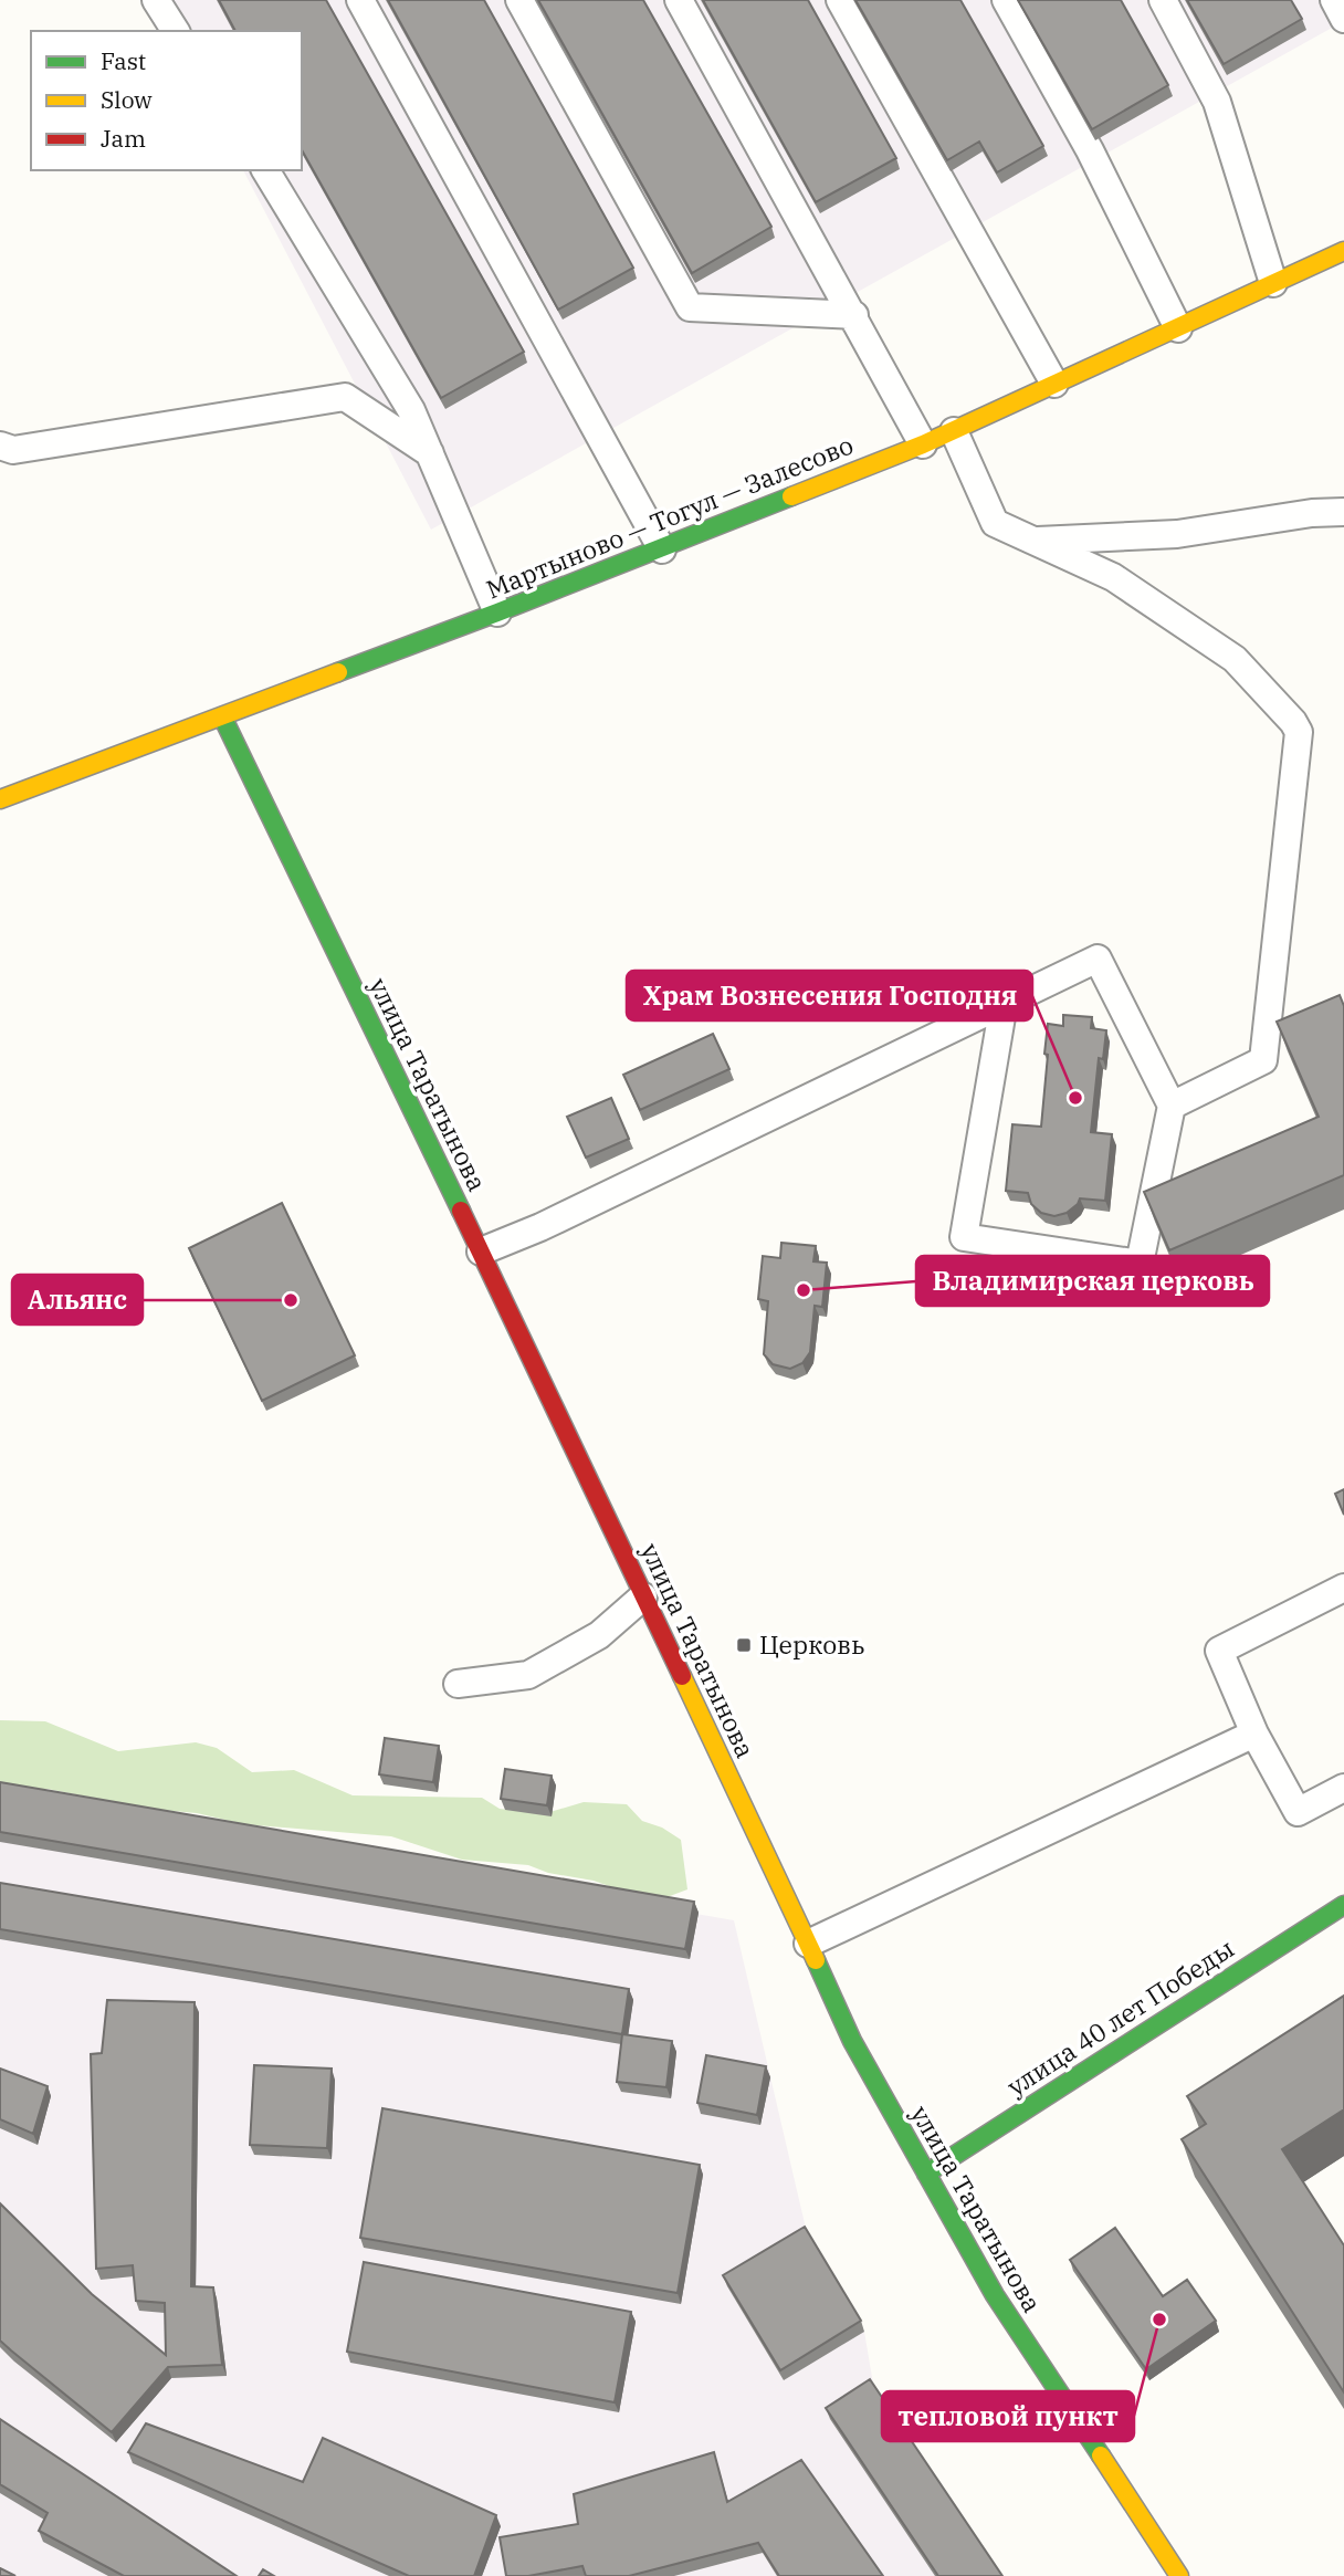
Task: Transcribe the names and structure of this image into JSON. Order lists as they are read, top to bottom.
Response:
{
  "streets": {
    "street": ["Мартыново — Тогул — Залесово", "улица Таратынова", "улица 40 лет Победы"]
  },
  "crossings": [
    ["Мартыново — Тогул — Залесово", "улица Таратынова"],
    ["улица Таратынова", "улица 40 лет Победы"]
  ],
  "places": {
    "other": [
      "Храм Вознесения Господня",
      "Владимирская церковь",
      "Альянс",
      "тепловой пункт"
    ],
    "transit": ["Церковь"]
  },
  "legend": ["Fast", "Slow", "Jam"]
}
